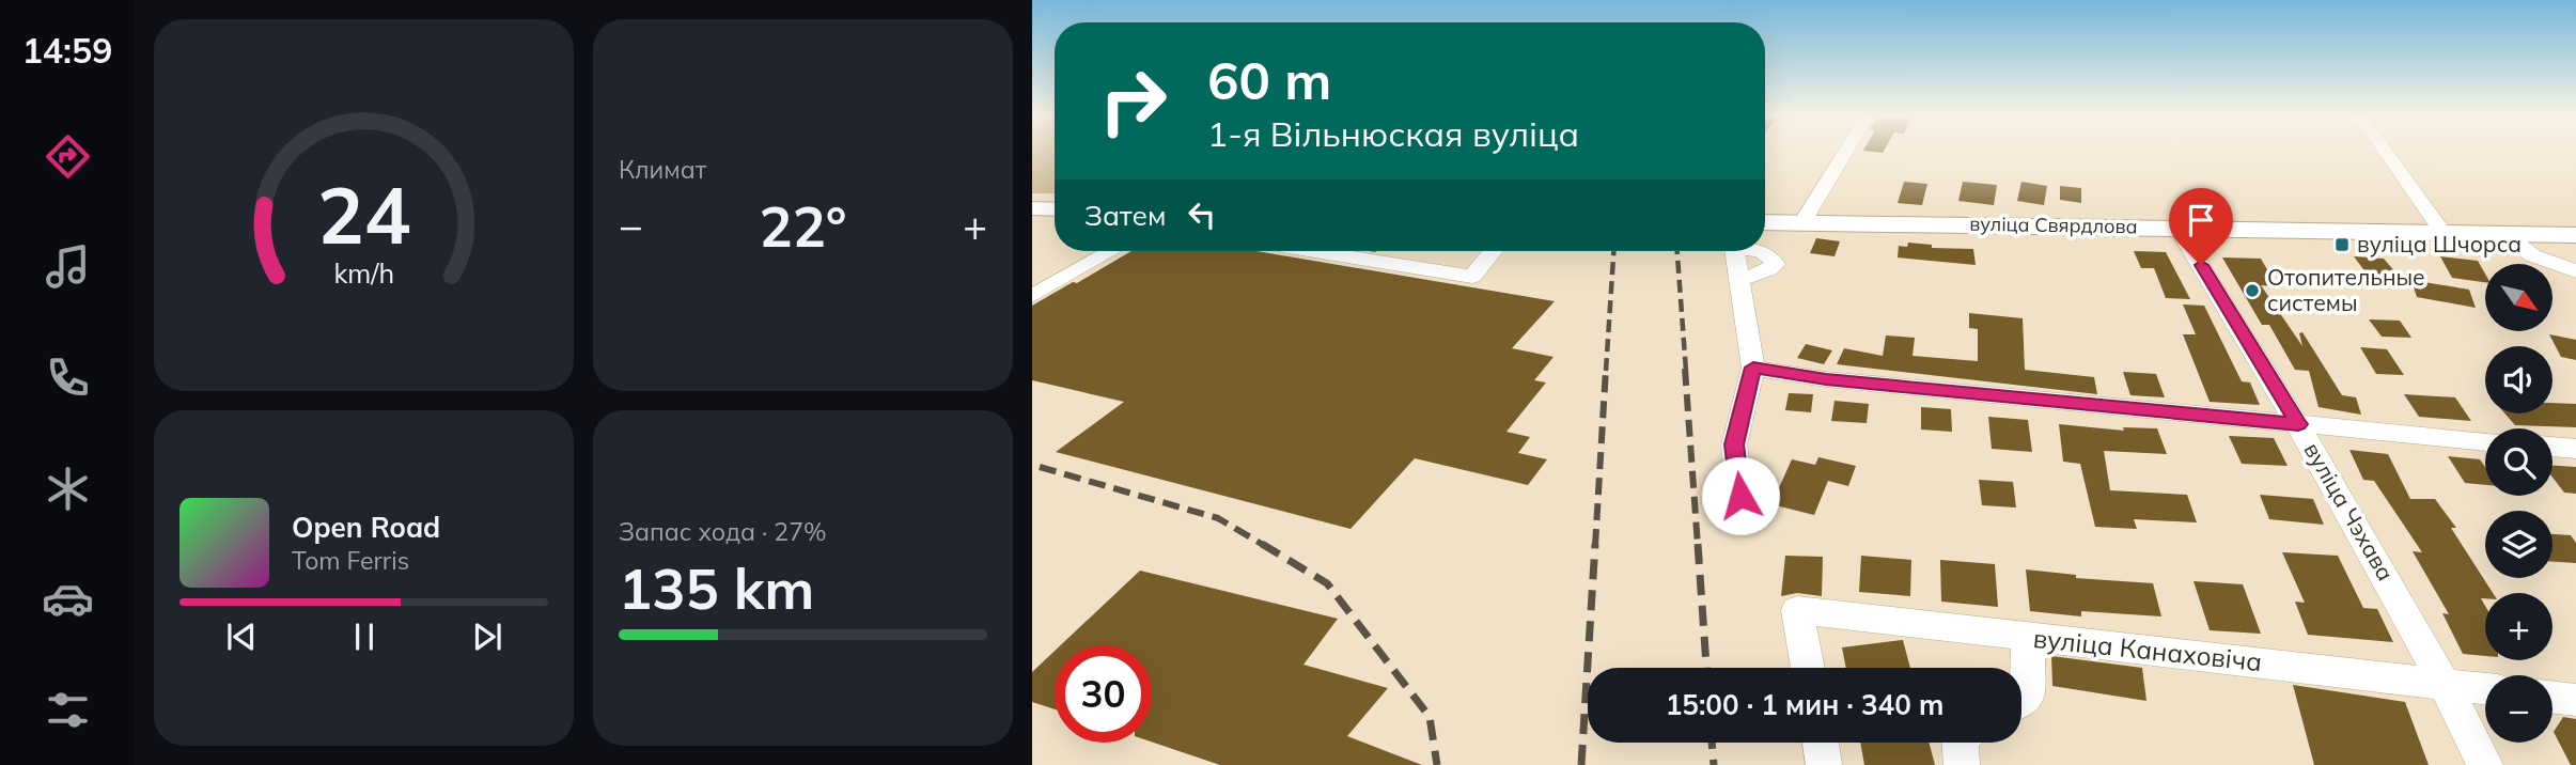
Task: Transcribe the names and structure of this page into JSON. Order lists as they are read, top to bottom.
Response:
{
  "streets": {
    "main road": ["вуліца Свярдлова"],
    "street": ["вуліца Чэхава", "вуліца Канаховіча"]
  },
  "crossings": [
    ["вуліца Свярдлова", "вуліца Чэхава"],
    ["вуліца Чэхава", "вуліца Канаховіча"]
  ],
  "places": {
    "transit": ["вуліца Шчорса"],
    "other": ["Отопительные системы"]
  },
  "north": "bottom right",
  "page": {
    "tabs": "14:59",
    "tile": [
      "Климат",
      ["Запас хода · 27%", "135 km"]
    ],
    "turn": ["60 m", "1-я Вільнюская вуліца"],
    "then": "Затем",
    "heat": ["−", "22°", "+"],
    "map_buttons": ["+", "−"],
    "song": ["Open Road", "Tom Ferris"],
    "limit": "30",
    "trip": "15:00 · 1 мин · 340 m",
    "gauge": ["24", "km/h"]
  }
}
